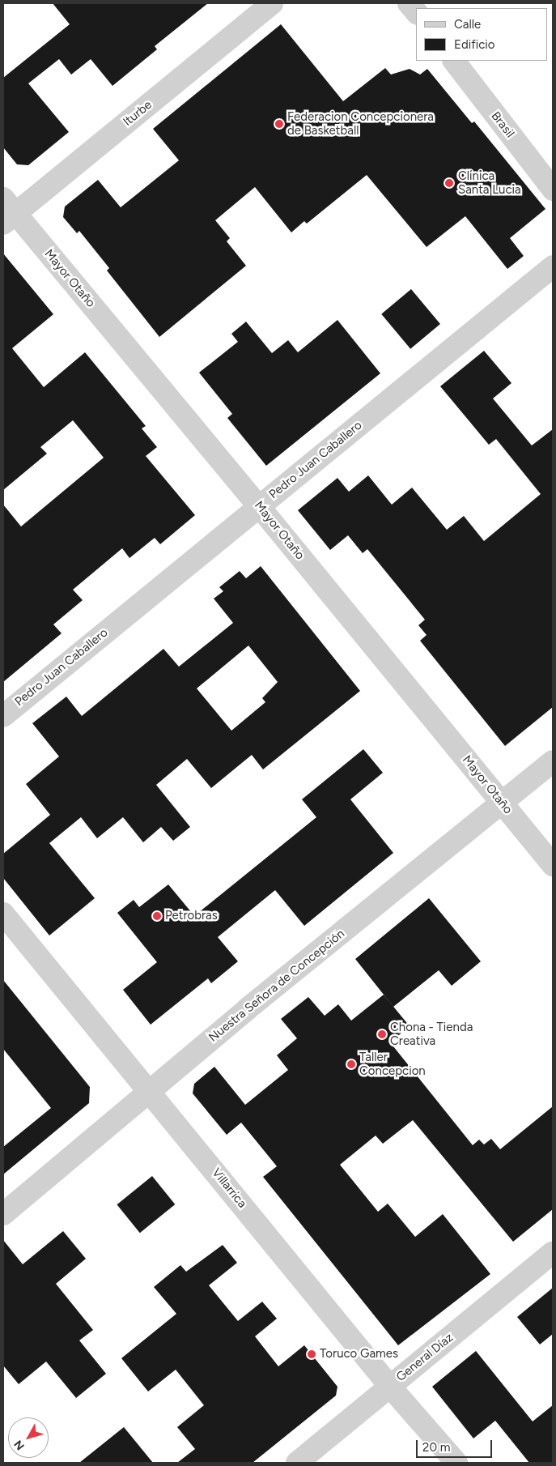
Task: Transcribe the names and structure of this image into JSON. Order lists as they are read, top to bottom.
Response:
{
  "streets": {
    "street": [
      "Iturbe",
      "Brasil",
      "Mayor Otaño",
      "Pedro Juan Caballero",
      "Nuestra Señora de Concepción",
      "Villarrica",
      "General Díaz"
    ]
  },
  "crossings": [
    ["Iturbe", "Mayor Otaño"],
    ["Mayor Otaño", "Pedro Juan Caballero"],
    ["Mayor Otaño", "Nuestra Señora de Concepción"],
    ["Nuestra Señora de Concepción", "Villarrica"],
    ["Villarrica", "General Díaz"]
  ],
  "places": [
    "Federacion Concepcionera de Basketball",
    "Clinica Santa Lucia",
    "Petrobras",
    "Chona - Tienda Creativa",
    "Taller Concepcion",
    "Toruco Games"
  ],
  "legend": ["Calle", "Edificio"],
  "scale_bar": "20 m",
  "north": "bottom left"
}
